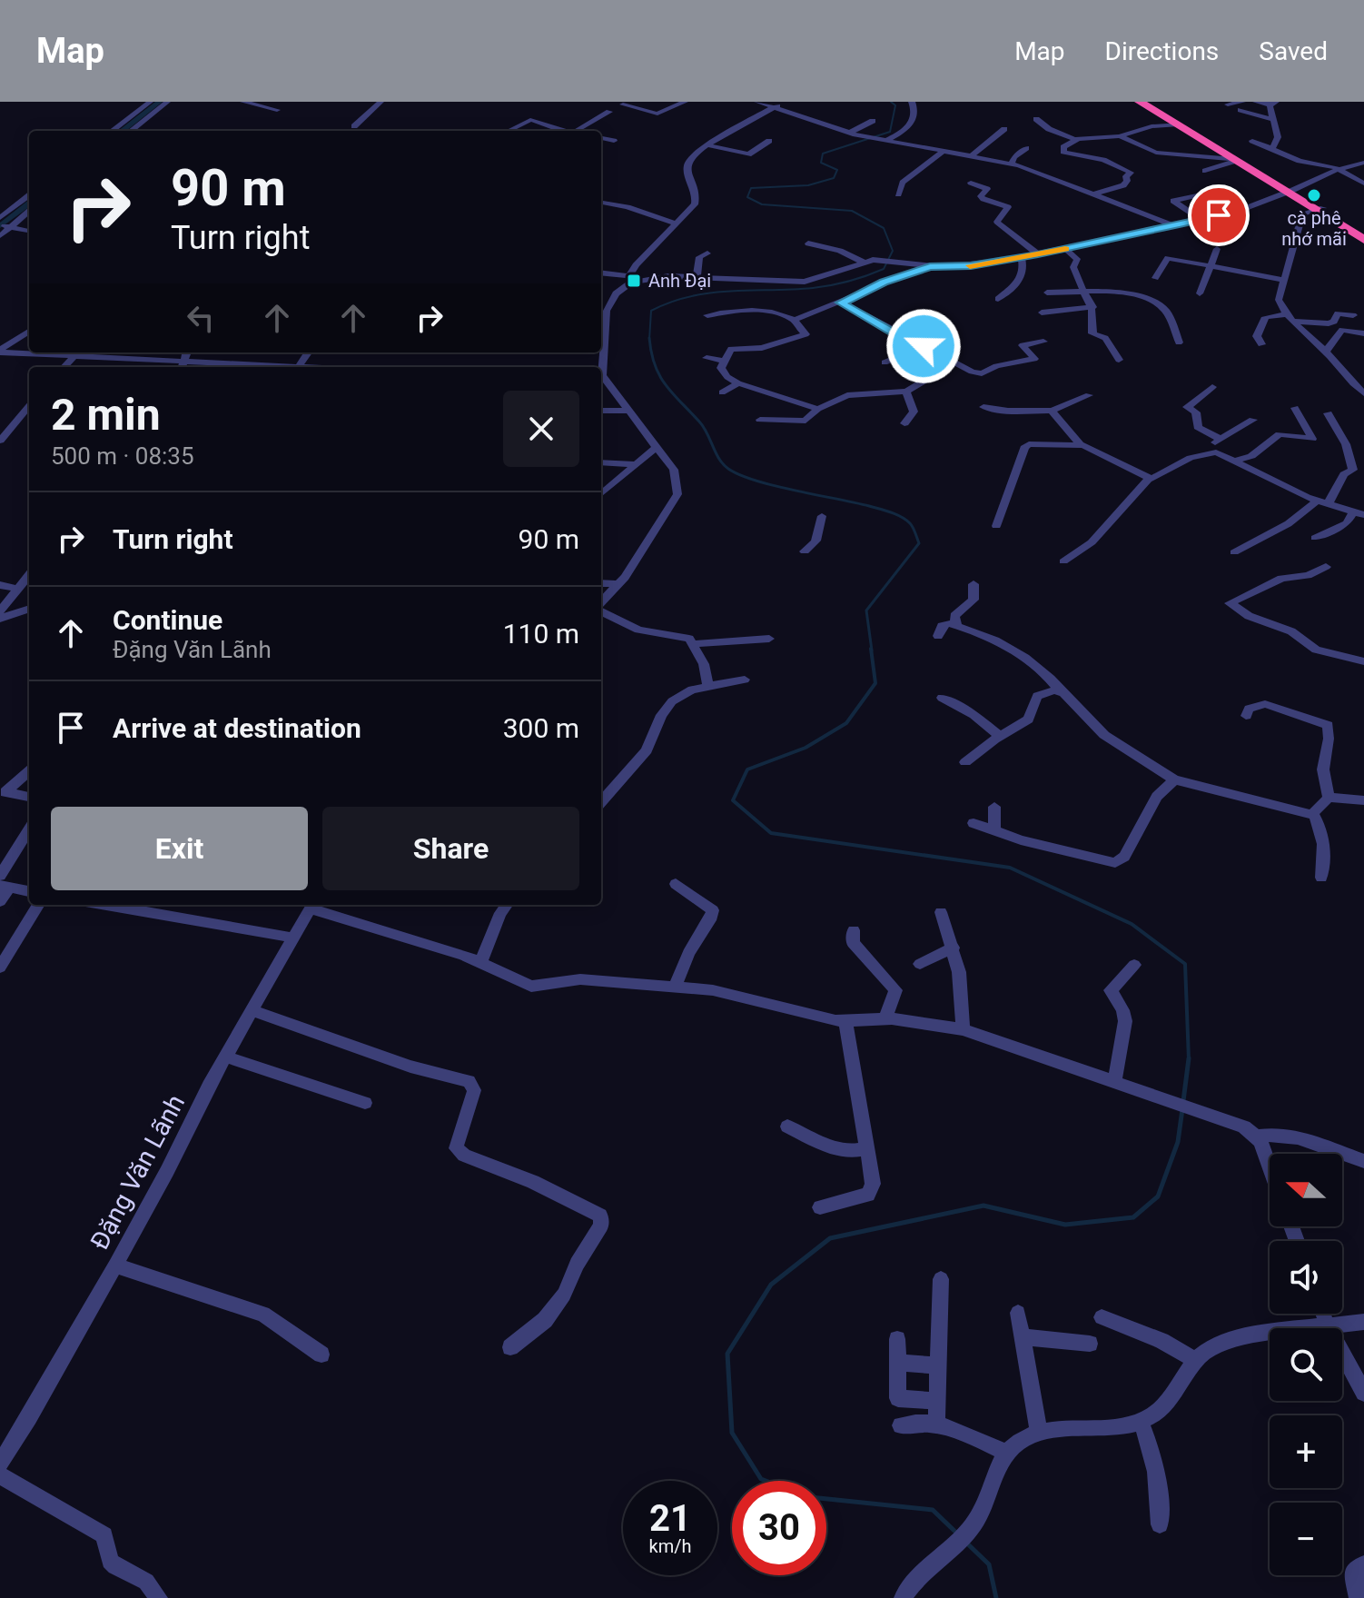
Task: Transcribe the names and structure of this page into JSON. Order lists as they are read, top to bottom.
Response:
{
  "streets": {
    "street": ["Đặng Văn Lãnh"]
  },
  "places": {
    "other": ["cà phê nhớ mãi"],
    "transit": ["Anh Đại"]
  },
  "north": "left",
  "page": {
    "header": "Map",
    "nav": ["Map", "Directions", "Saved"],
    "turn": ["90 m", "Turn right"],
    "heading": ["2 min", "500 m · 08:35"],
    "list": [
      {
        "name": "Turn right",
        "value": "90 m"
      },
      {
        "name": "Continue",
        "note": "Đặng Văn Lãnh",
        "value": "110 m"
      },
      {
        "name": "Arrive at destination",
        "value": "300 m"
      }
    ],
    "buttons": ["Exit", "Share"],
    "map_buttons": ["+", "−"],
    "speed": "21 km/h",
    "limit": "30"
  }
}
